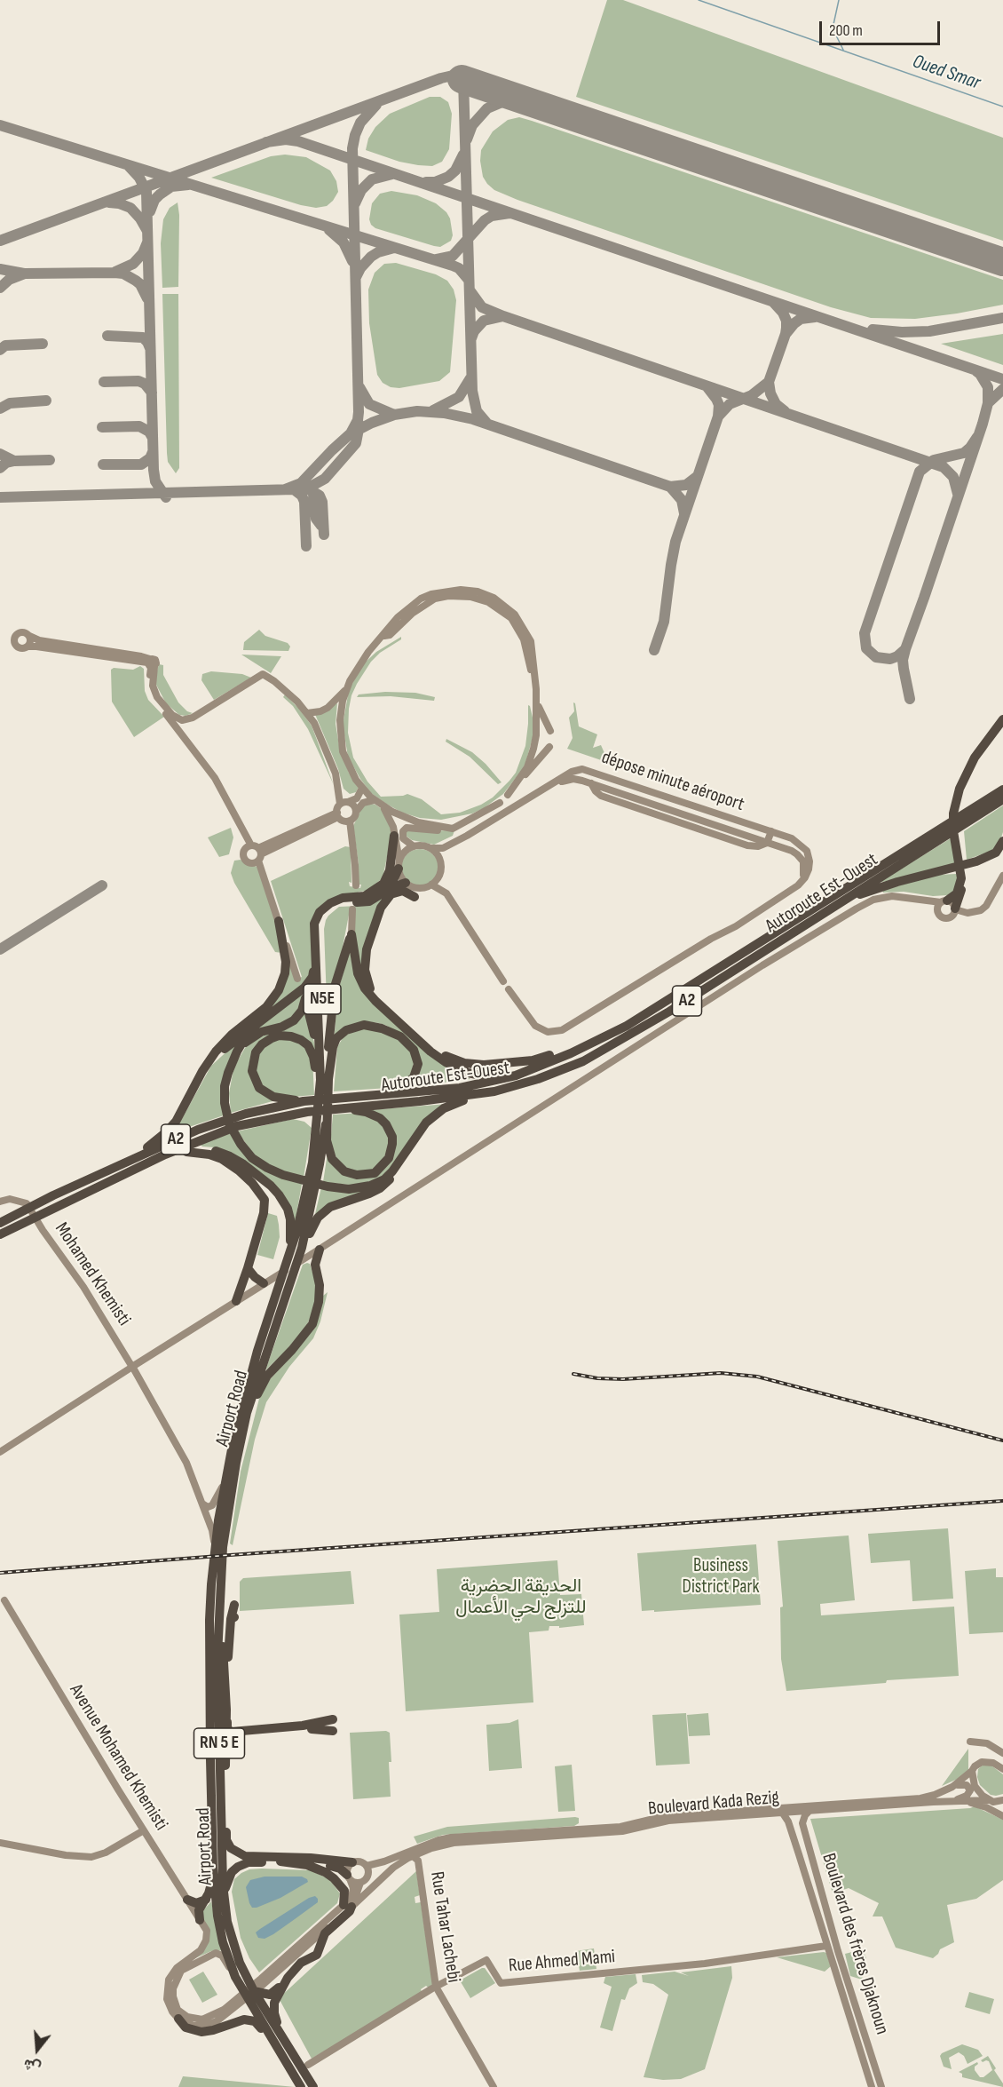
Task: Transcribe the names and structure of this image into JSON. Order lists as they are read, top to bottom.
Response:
{
  "streets": {
    "highway": [
      "Autoroute Est-Ouest",
      "N5E",
      "A2",
      "Airport Road",
      "RN 5 E"
    ],
    "main road": [
      "dépose minute aéroport",
      "Mohamed Khemisti",
      "Avenue Mohamed Khemisti",
      "Boulevard Kada Rezig",
      "Rue Tahar Lachebi",
      "Boulevard des frères Djaknoun",
      "Rue Ahmed Mami"
    ]
  },
  "crossings": [
    ["N5E", "RN 5 E"],
    ["Mohamed Khemisti", "Airport Road"],
    ["Mohamed Khemisti", "RN 5 E"],
    ["Airport Road", "RN 5 E"],
    ["Airport Road", "Rue Ahmed Mami"],
    ["Boulevard Kada Rezig", "Rue Tahar Lachebi"],
    ["Boulevard Kada Rezig", "Boulevard des frères Djaknoun"],
    ["Rue Tahar Lachebi", "Rue Ahmed Mami"],
    ["Boulevard des frères Djaknoun", "Rue Ahmed Mami"]
  ],
  "water": ["Oued Smar"],
  "parks": ["Business District Park", "الحديقة الحضرية للتزلج لحي الأعمال"],
  "scale_bar": "200 m",
  "north": "bottom"
}
